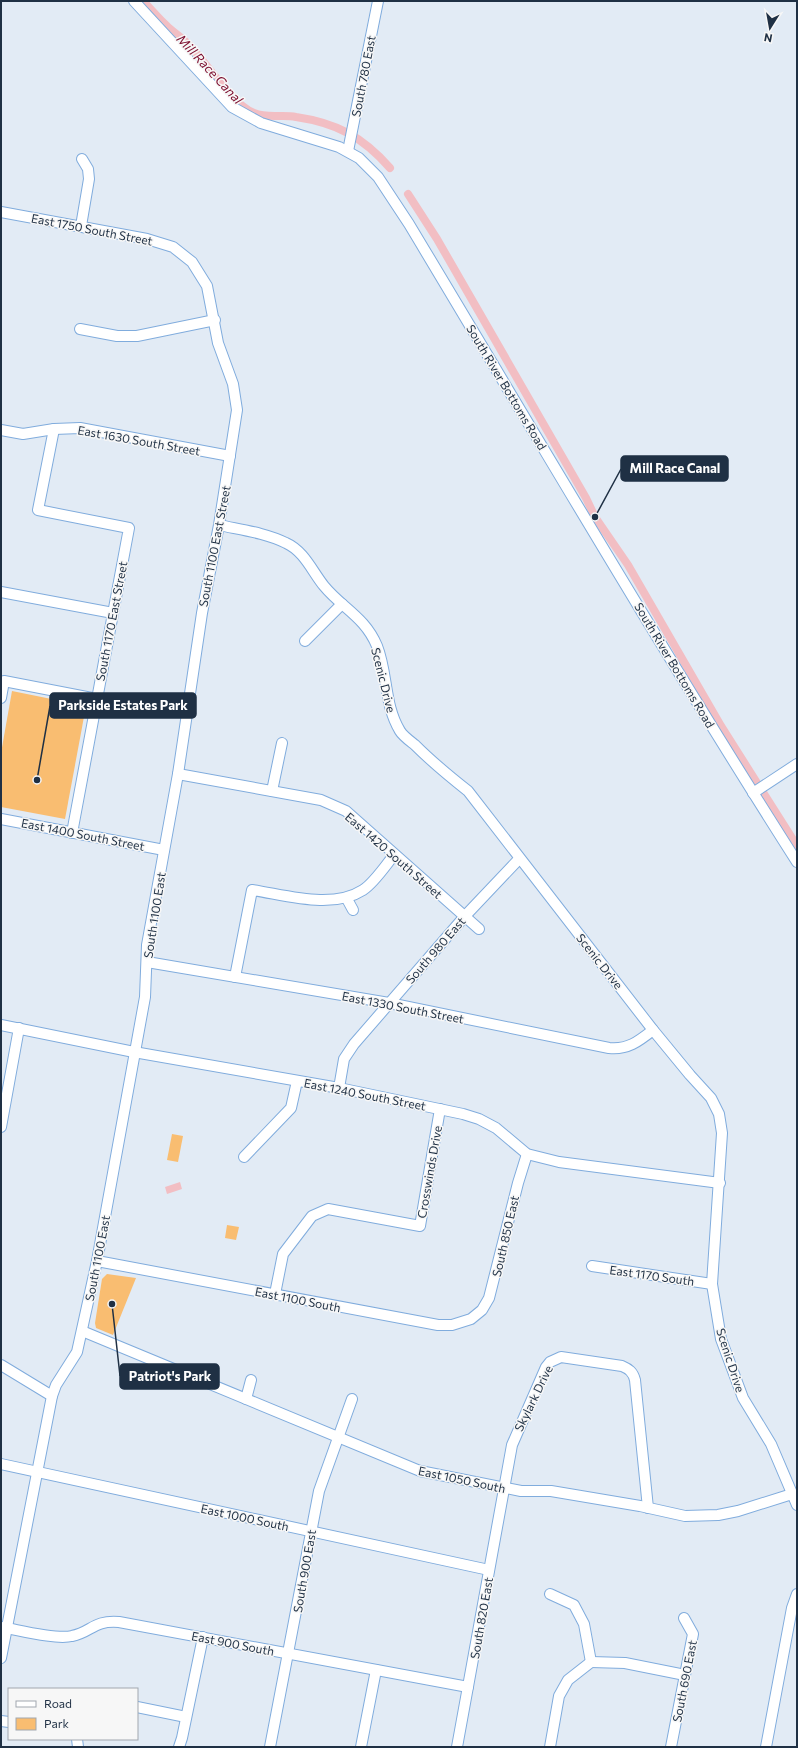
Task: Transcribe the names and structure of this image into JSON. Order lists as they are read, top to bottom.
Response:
{
  "streets": {
    "street": [
      "South 780 East",
      "East 1750 South Street",
      "South River Bottoms Road",
      "East 1630 South Street",
      "South 1100 East Street",
      "South 1170 East Street",
      "Scenic Drive",
      "East 1400 South Street",
      "East 1420 South Street",
      "South 1100 East",
      "South 980 East",
      "East 1330 South Street",
      "East 1240 South Street",
      "Crosswinds Drive",
      "South 850 East",
      "East 1170 South",
      "East 1100 South",
      "Skylark Drive",
      "East 1050 South",
      "East 1000 South",
      "South 900 East",
      "South 820 East",
      "East 900 South",
      "South 690 East"
    ]
  },
  "crossings": [
    ["South 780 East", "South River Bottoms Road"],
    ["East 1750 South Street", "South 1100 East Street"],
    ["East 1630 South Street", "South 1100 East Street"],
    ["East 1630 South Street", "South 1170 East Street"],
    ["South 1100 East Street", "Scenic Drive"],
    ["South 1100 East Street", "East 1400 South Street"],
    ["South 1100 East Street", "East 1420 South Street"],
    ["South 1100 East Street", "South 1100 East"],
    ["South 1170 East Street", "East 1400 South Street"],
    ["Scenic Drive", "South 980 East"],
    ["Scenic Drive", "East 1330 South Street"],
    ["Scenic Drive", "East 1240 South Street"],
    ["Scenic Drive", "East 1170 South"],
    ["Scenic Drive", "East 1050 South"],
    ["East 1400 South Street", "South 1100 East"],
    ["East 1420 South Street", "South 980 East"],
    ["South 1100 East", "East 1330 South Street"],
    ["South 1100 East", "East 1240 South Street"],
    ["South 1100 East", "East 1100 South"],
    ["South 1100 East", "East 1050 South"],
    ["South 1100 East", "East 1000 South"],
    ["South 1100 East", "East 900 South"],
    ["South 980 East", "East 1330 South Street"],
    ["South 980 East", "East 1240 South Street"],
    ["East 1240 South Street", "Crosswinds Drive"],
    ["East 1240 South Street", "South 850 East"],
    ["Crosswinds Drive", "East 1100 South"],
    ["South 850 East", "East 1100 South"],
    ["Skylark Drive", "East 1050 South"],
    ["Skylark Drive", "South 820 East"],
    ["East 1050 South", "South 900 East"],
    ["East 1050 South", "South 820 East"],
    ["East 1000 South", "South 900 East"],
    ["East 1000 South", "South 820 East"],
    ["South 900 East", "East 900 South"],
    ["South 820 East", "East 900 South"]
  ],
  "water": ["Mill Race Canal"],
  "places": ["Mill Race Canal", "Parkside Estates Park", "Patriot's Park"],
  "legend": ["Road", "Park"],
  "north": "bottom"
}
